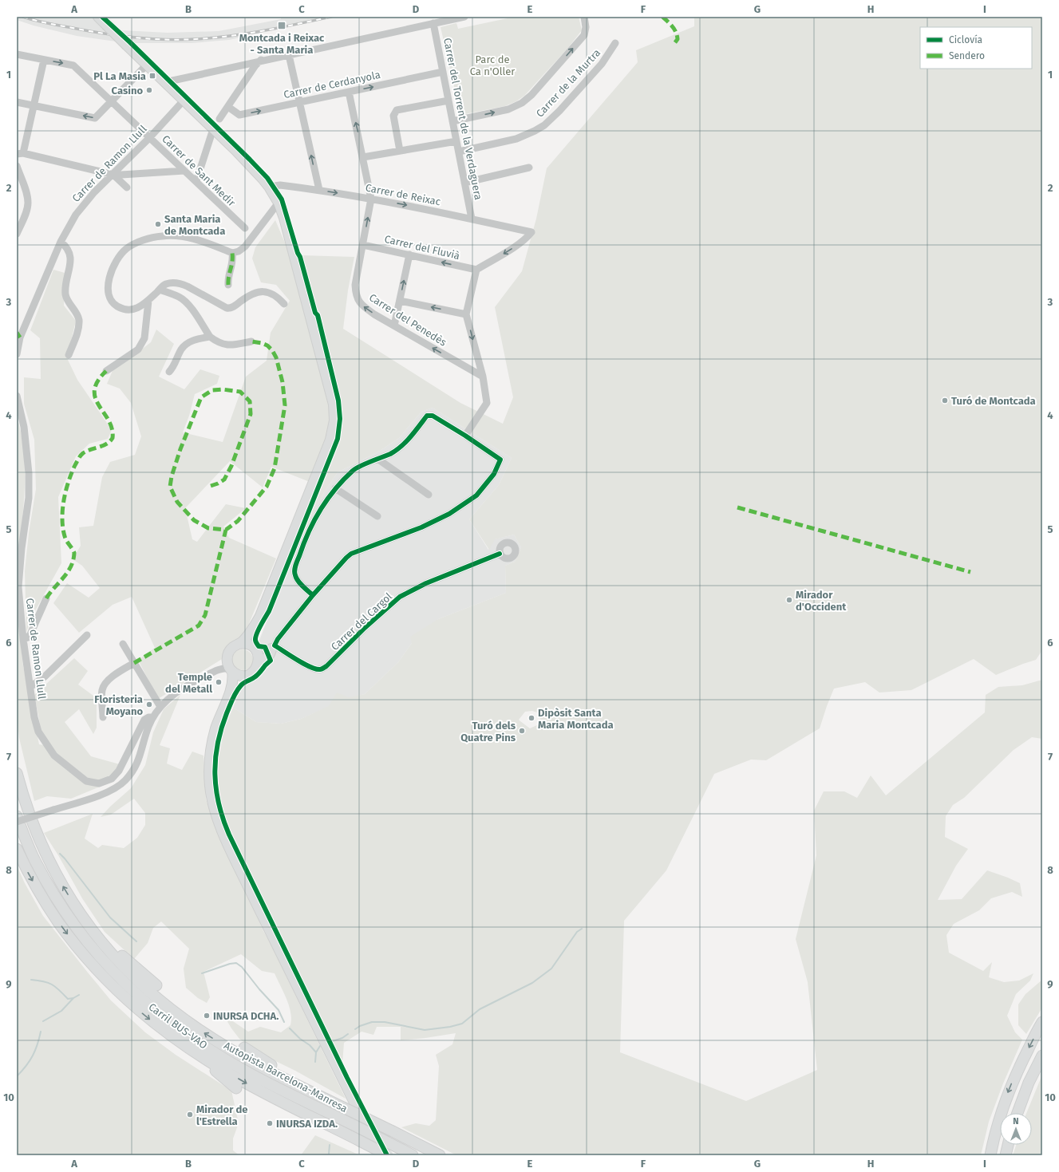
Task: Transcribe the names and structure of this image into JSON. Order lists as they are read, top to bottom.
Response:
{
  "streets": {
    "highway": ["Carril BUS-VAO", "Autopista Barcelona-Manresa"],
    "street": [
      "Carrer de la Murtra",
      "Carrer de Cerdanyola",
      "Carrer del Torrent de la Verdaguera",
      "Carrer de Ramon Llull",
      "Carrer de Sant Medir",
      "Carrer de Reixac",
      "Carrer del Fluvià",
      "Carrer del Penedès",
      "Carrer del Cargol"
    ]
  },
  "crossings": [
    ["Carrer de la Murtra", "Carrer del Torrent de la Verdaguera"],
    ["Carrer de Cerdanyola", "Carrer del Torrent de la Verdaguera"],
    ["Carrer de Cerdanyola", "Carrer del Penedès"],
    ["Carrer del Torrent de la Verdaguera", "Carrer de Reixac"],
    ["Carrer de Ramon Llull", "Carrer de Sant Medir"],
    ["Carrer de Reixac", "Carrer del Fluvià"],
    ["Carrer de Reixac", "Carrer del Penedès"],
    ["Carrer del Fluvià", "Carrer del Penedès"]
  ],
  "parks": ["Parc de Ca n'Oller"],
  "places": {
    "transit": ["Montcada i Reixac - Santa Maria", "Pl La Masia"],
    "other": [
      "Casino",
      "Santa Maria de Montcada",
      "Turó de Montcada",
      "Mirador d'Occident",
      "Temple del Metall",
      "Floristeria Moyano",
      "Dipòsit Santa Maria Montcada",
      "Turó dels Quatre Pins",
      "INURSA DCHA.",
      "Mirador de l'Estrella",
      "INURSA IZDA."
    ]
  },
  "legend": ["Ciclovía", "Sendero"],
  "north": "top",
  "grid": {
    "columns": [
      "A",
      "B",
      "C",
      "D",
      "E",
      "F",
      "G",
      "H",
      "I"
    ],
    "rows": [
      "1",
      "2",
      "3",
      "4",
      "5",
      "6",
      "7",
      "8",
      "9",
      "10"
    ]
  }
}
